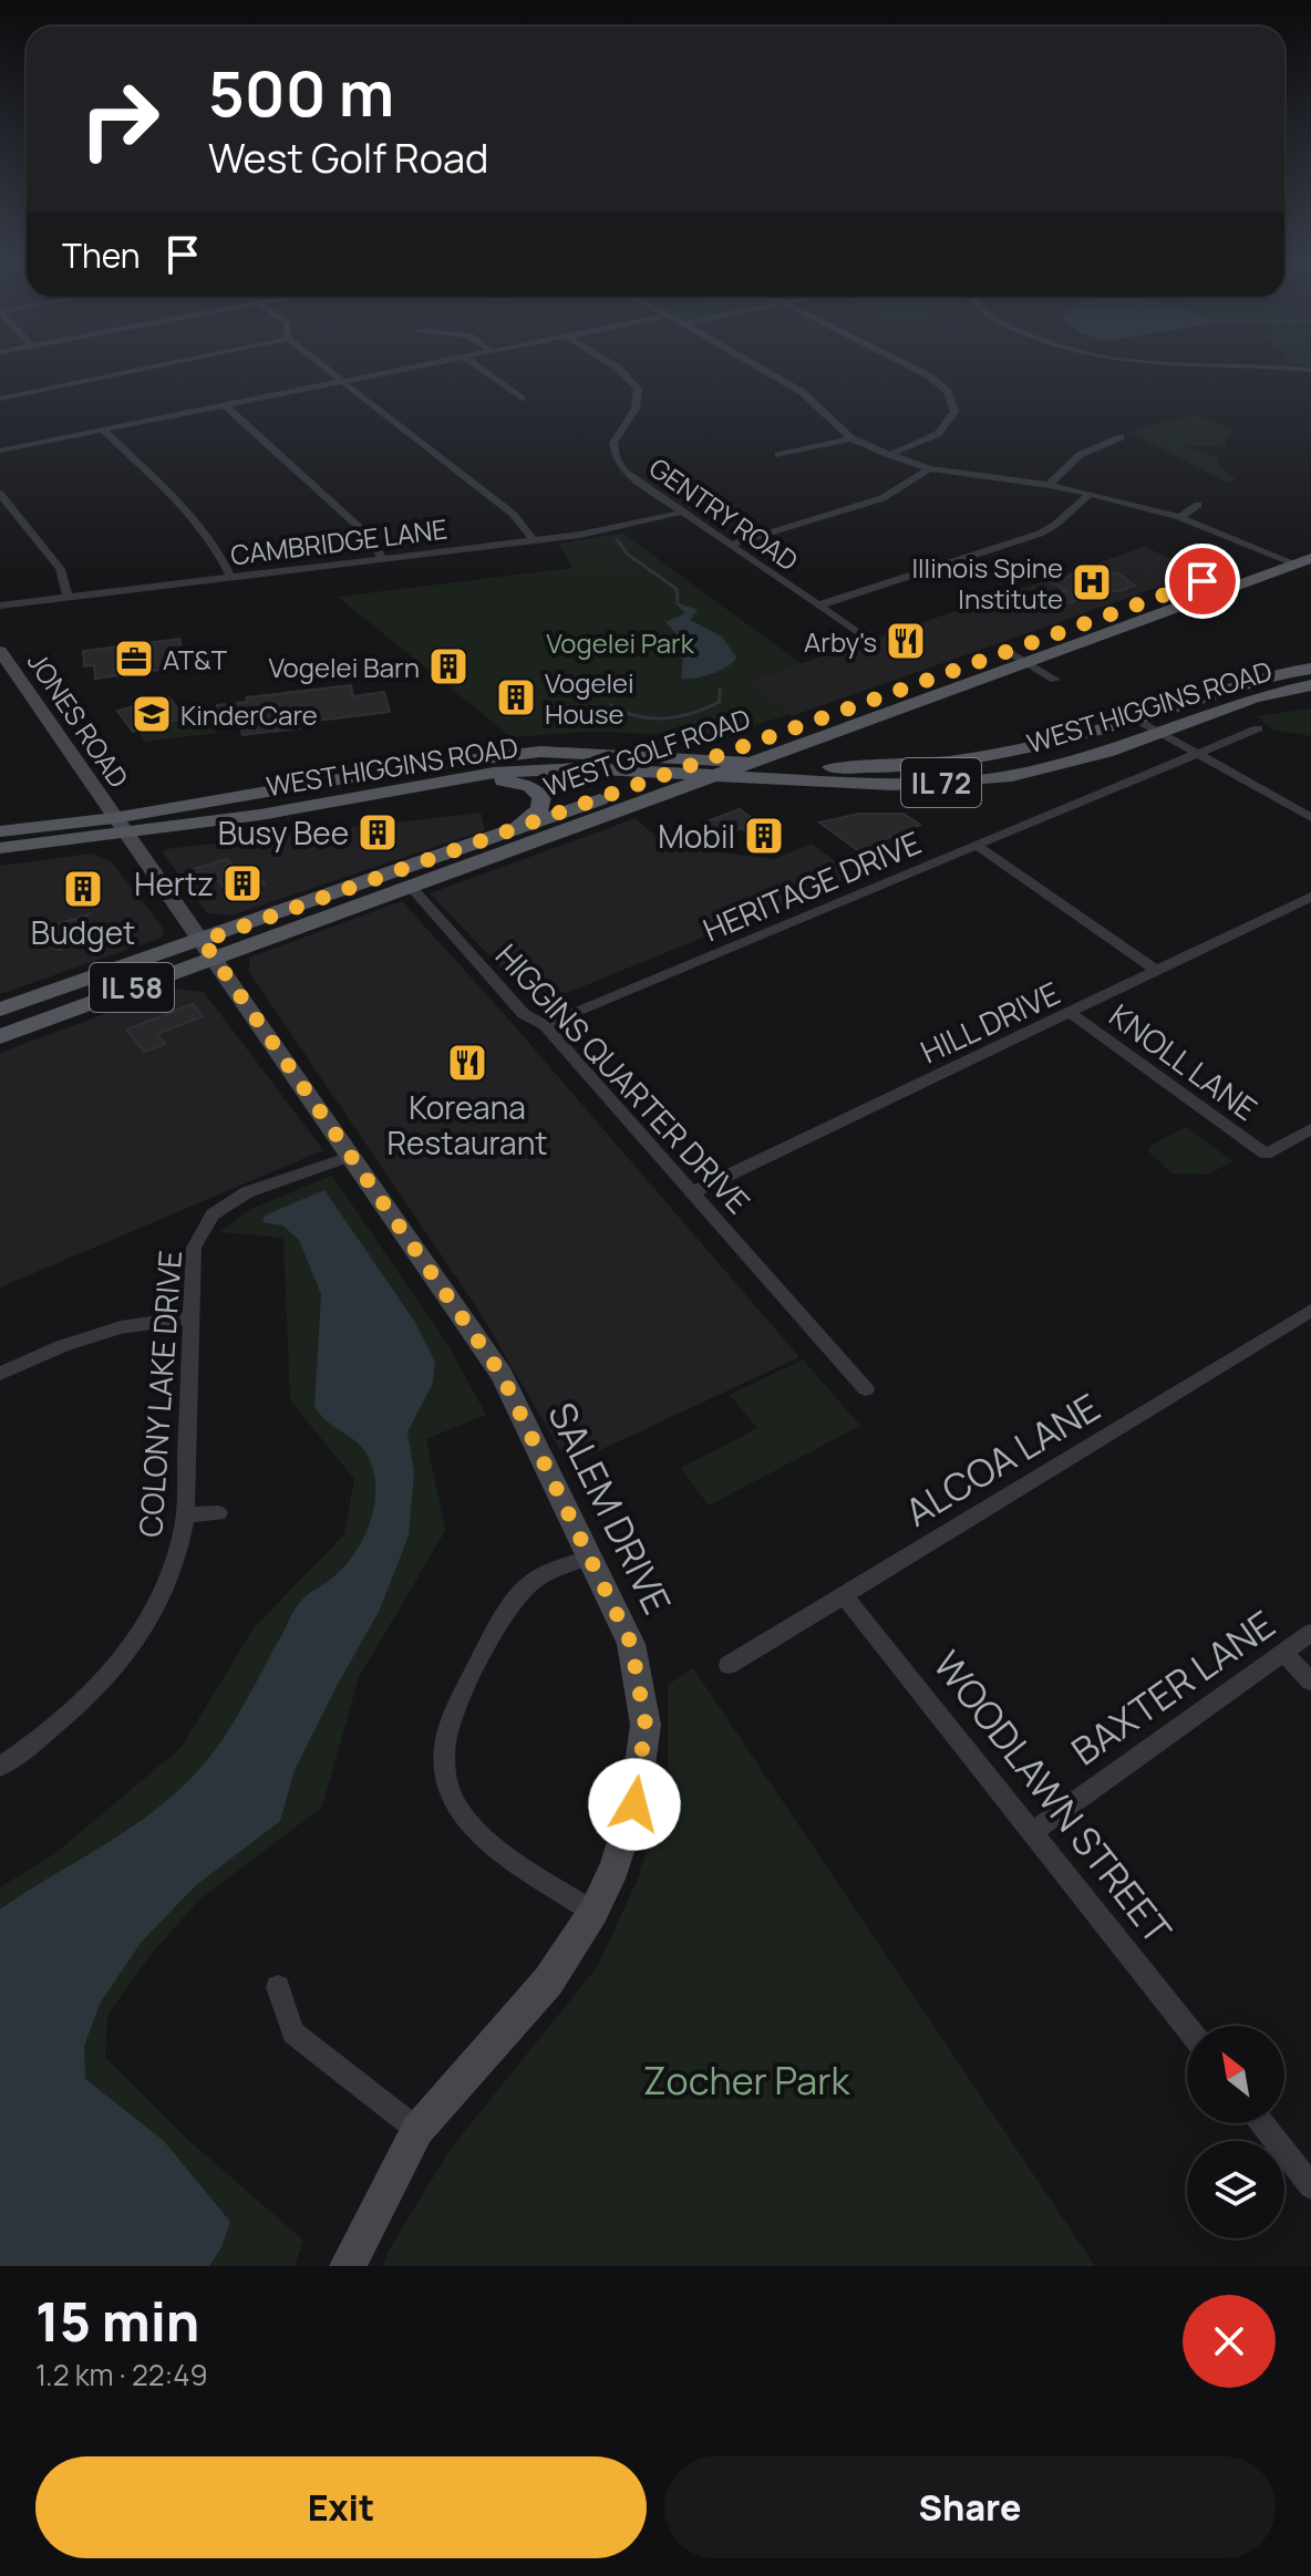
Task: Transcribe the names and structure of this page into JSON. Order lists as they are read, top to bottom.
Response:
{
  "streets": {
    "main road": [
      "WEST HIGGINS ROAD",
      "WEST GOLF ROAD",
      "IL 72",
      "IL 58"
    ],
    "street": [
      "GENTRY ROAD",
      "CAMBRIDGE LANE",
      "JONES ROAD",
      "HERITAGE DRIVE",
      "HILL DRIVE",
      "KNOLL LANE",
      "HIGGINS QUARTER DRIVE",
      "COLONY LAKE DRIVE",
      "ALCOA LANE",
      "SALEM DRIVE",
      "BAXTER LANE",
      "WOODLAWN STREET"
    ]
  },
  "crossings": [
    ["GENTRY ROAD", "CAMBRIDGE LANE"],
    ["WEST HIGGINS ROAD", "JONES ROAD"],
    ["WEST HIGGINS ROAD", "WEST GOLF ROAD"],
    ["WEST HIGGINS ROAD", "SALEM DRIVE"],
    ["JONES ROAD", "SALEM DRIVE"],
    ["WEST GOLF ROAD", "HIGGINS QUARTER DRIVE"],
    ["WEST GOLF ROAD", "SALEM DRIVE"],
    ["HERITAGE DRIVE", "HIGGINS QUARTER DRIVE"],
    ["HILL DRIVE", "KNOLL LANE"],
    ["HILL DRIVE", "HIGGINS QUARTER DRIVE"],
    ["COLONY LAKE DRIVE", "SALEM DRIVE"],
    ["ALCOA LANE", "WOODLAWN STREET"],
    ["BAXTER LANE", "WOODLAWN STREET"]
  ],
  "parks": ["Vogelei Park", "Zocher Park"],
  "places": {
    "hospital": ["Illinois Spine Institute"],
    "restaurant": ["Arby's", "Koreana Restaurant"],
    "office": ["AT&T"],
    "building": [
      "Vogelei Barn",
      "Vogelei House",
      "Busy Bee",
      "Mobil",
      "Hertz",
      "Budget"
    ],
    "school or university": ["KinderCare"]
  },
  "north": "top left",
  "page": {
    "turn": ["500 m", "West Golf Road"],
    "then": "Then",
    "heading": ["15 min", "1.2 km · 22:49"],
    "buttons": ["Exit", "Share"]
  }
}
